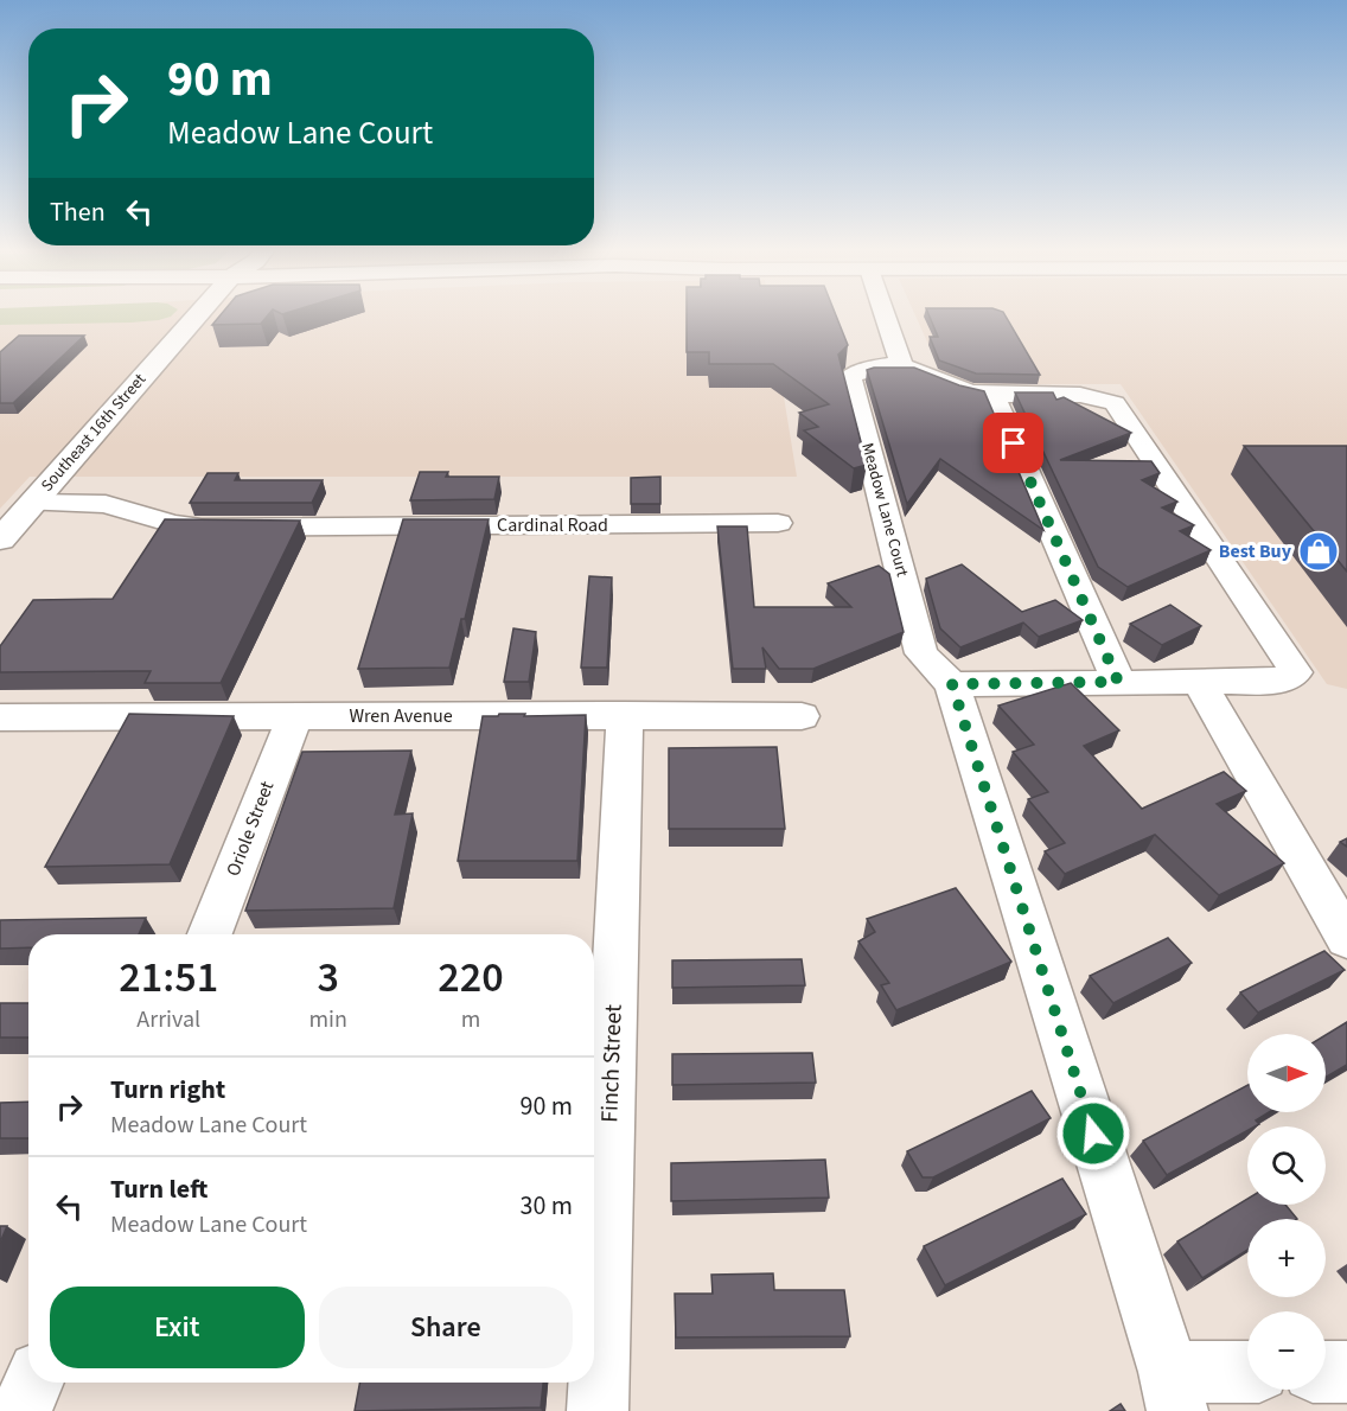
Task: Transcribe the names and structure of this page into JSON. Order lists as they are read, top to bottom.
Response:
{
  "streets": {
    "main road": ["Southeast 16th Street"],
    "street": [
      "Meadow Lane Court",
      "Cardinal Road",
      "Wren Avenue",
      "Oriole Street",
      "Finch Street"
    ]
  },
  "crossings": [
    ["Southeast 16th Street", "Cardinal Road"],
    ["Wren Avenue", "Oriole Street"],
    ["Wren Avenue", "Finch Street"]
  ],
  "places": {
    "shop": ["Best Buy"]
  },
  "north": "right",
  "page": {
    "turn": ["90 m", "Meadow Lane Court"],
    "then": "Then",
    "eta": [
      "21:51",
      "Arrival",
      "3",
      "min",
      "220",
      "m"
    ],
    "map_buttons": ["+", "−"],
    "list": [
      {
        "name": "Turn right",
        "note": "Meadow Lane Court",
        "value": "90 m"
      },
      {
        "name": "Turn left",
        "note": "Meadow Lane Court",
        "value": "30 m"
      }
    ],
    "buttons": ["Exit", "Share"]
  }
}
